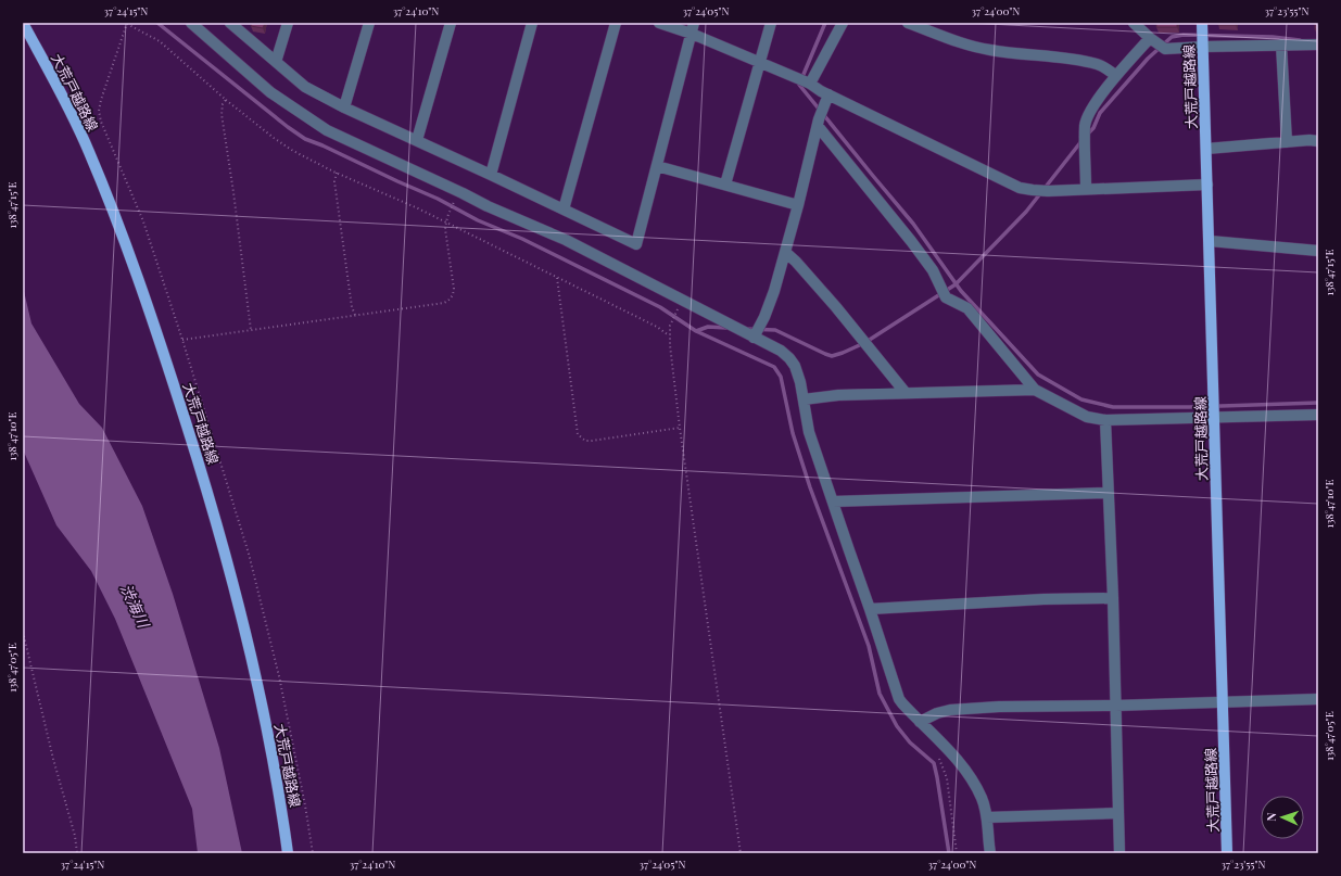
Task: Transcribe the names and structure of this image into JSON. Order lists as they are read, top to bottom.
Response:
{
  "streets": {
    "main road": ["大荒戸越路線"]
  },
  "water": ["渋海川"],
  "north": "left",
  "coordinates": [
    "37°24'15\"N",
    "37°24'10\"N",
    "37°24'05\"N",
    "37°24'00\"N",
    "37°23'55\"N",
    "138°47'15\"E",
    "138°47'10\"E",
    "138°47'05\"E"
  ]
}
